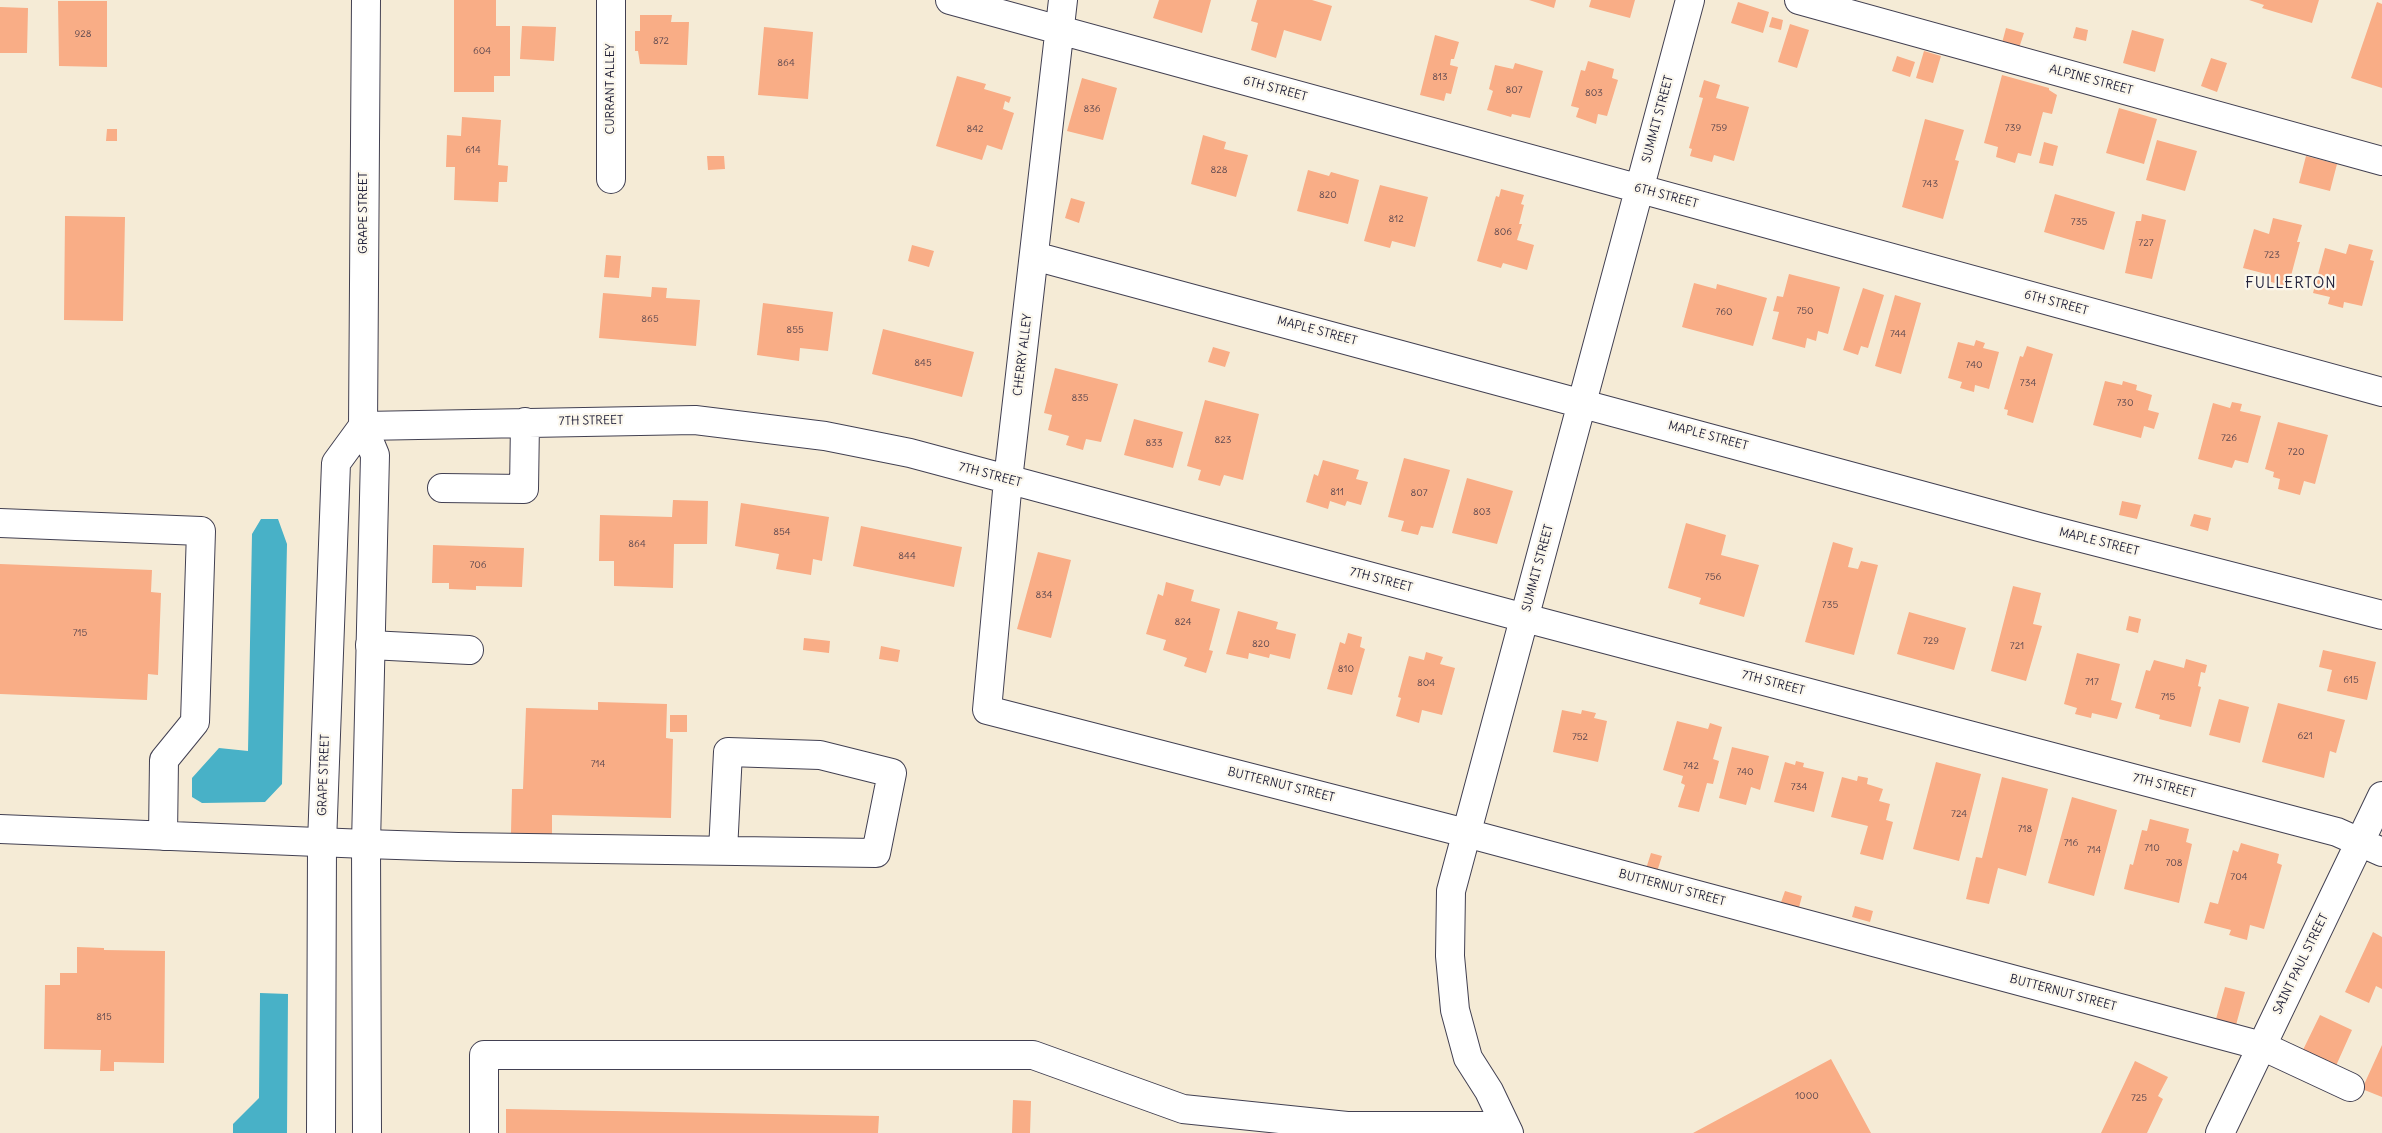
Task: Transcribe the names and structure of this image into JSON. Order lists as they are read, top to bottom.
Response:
{
  "streets": {
    "street": [
      "ALPINE STREET",
      "CURRANT ALLEY",
      "6TH STREET",
      "SUMMIT STREET",
      "GRAPE STREET",
      "MAPLE STREET",
      "CHERRY ALLEY",
      "7TH STREET",
      "BUTTERNUT STREET",
      "SAINT PAUL STREET"
    ]
  },
  "crossings": [
    ["6TH STREET", "SUMMIT STREET"],
    ["6TH STREET", "CHERRY ALLEY"],
    ["SUMMIT STREET", "MAPLE STREET"],
    ["SUMMIT STREET", "7TH STREET"],
    ["SUMMIT STREET", "BUTTERNUT STREET"],
    ["GRAPE STREET", "7TH STREET"],
    ["MAPLE STREET", "CHERRY ALLEY"],
    ["CHERRY ALLEY", "7TH STREET"],
    ["CHERRY ALLEY", "BUTTERNUT STREET"],
    ["7TH STREET", "SAINT PAUL STREET"],
    ["BUTTERNUT STREET", "SAINT PAUL STREET"]
  ],
  "districts": ["FULLERTON"],
  "house_numbers": [
    "928",
    "872",
    "604",
    "864",
    "813",
    "807",
    "803",
    "836",
    "759",
    "739",
    "842",
    "614",
    "828",
    "743",
    "820",
    "812",
    "735",
    "806",
    "727",
    "723",
    "750",
    "760",
    "865",
    "855",
    "744",
    "845",
    "740",
    "734",
    "835",
    "730",
    "726",
    "823",
    "833",
    "720",
    "811",
    "807",
    "803",
    "854",
    "864",
    "844",
    "706",
    "756",
    "834",
    "735",
    "824",
    "715",
    "729",
    "820",
    "721",
    "810",
    "615",
    "717",
    "804",
    "715",
    "621",
    "752",
    "714",
    "742",
    "740",
    "734",
    "724",
    "718",
    "716",
    "710",
    "714",
    "708",
    "704",
    "815",
    "1000",
    "725"
  ]
}
